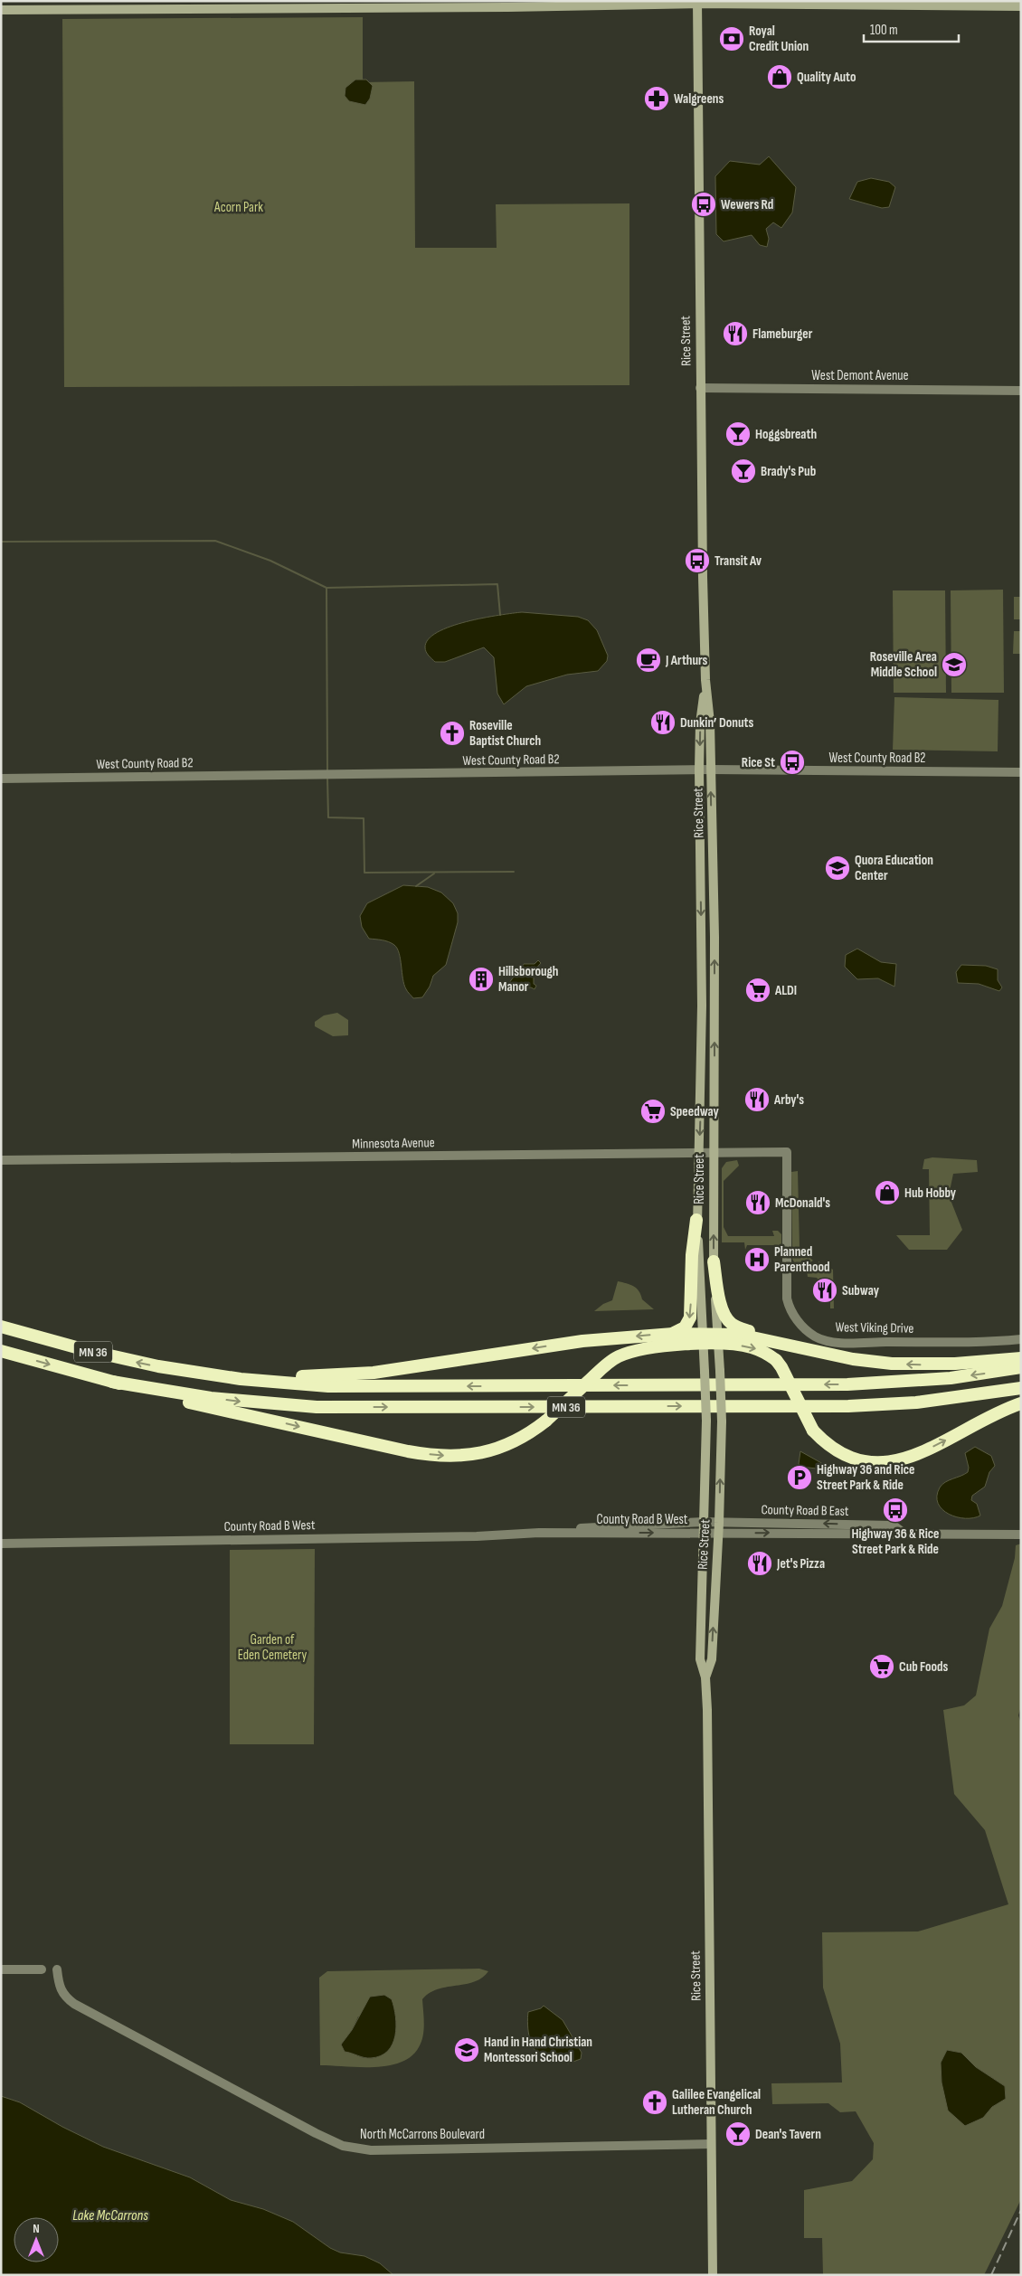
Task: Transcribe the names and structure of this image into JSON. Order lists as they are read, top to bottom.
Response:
{
  "streets": {
    "highway": ["MN 36"],
    "main road": ["Rice Street"],
    "street": [
      "West Demont Avenue",
      "West County Road B2",
      "Minnesota Avenue",
      "West Viking Drive",
      "County Road B East",
      "County Road B West",
      "North McCarrons Boulevard"
    ]
  },
  "crossings": [
    ["Rice Street", "West Demont Avenue"],
    ["Rice Street", "West County Road B2"],
    ["Rice Street", "Minnesota Avenue"],
    ["Rice Street", "County Road B East"],
    ["Rice Street", "County Road B West"],
    ["Rice Street", "North McCarrons Boulevard"],
    ["Minnesota Avenue", "West Viking Drive"],
    ["County Road B East", "County Road B West"]
  ],
  "water": ["Lake McCarrons"],
  "parks": ["Acorn Park", "Garden of Eden Cemetery"],
  "places": {
    "bank": ["Royal Credit Union"],
    "shop": ["Quality Auto", "Hub Hobby"],
    "pharmacy": ["Walgreens"],
    "bus stop": [
      "Wewers Rd",
      "Transit Av",
      "Rice St",
      "Highway 36 & Rice Street Park & Ride"
    ],
    "restaurant": [
      "Flameburger",
      "Dunkin’ Donuts",
      "Arby's",
      "McDonald's",
      "Subway",
      "Jet's Pizza"
    ],
    "bar": ["Hoggsbreath", "Brady's Pub", "Dean's Tavern"],
    "cafe": ["J Arthurs"],
    "school or university": ["Roseville Area Middle School", "Quora Education Center", "Hand in Hand Christian Montessori School"],
    "church": ["Roseville Baptist Church", "Galilee Evangelical Lutheran Church"],
    "building": ["Hillsborough Manor"],
    "supermarket": ["ALDI", "Speedway", "Cub Foods"],
    "hospital": ["Planned Parenthood"],
    "parking": ["Highway 36 and Rice Street Park & Ride"]
  },
  "scale_bar": "100 m",
  "north": "top"
}
